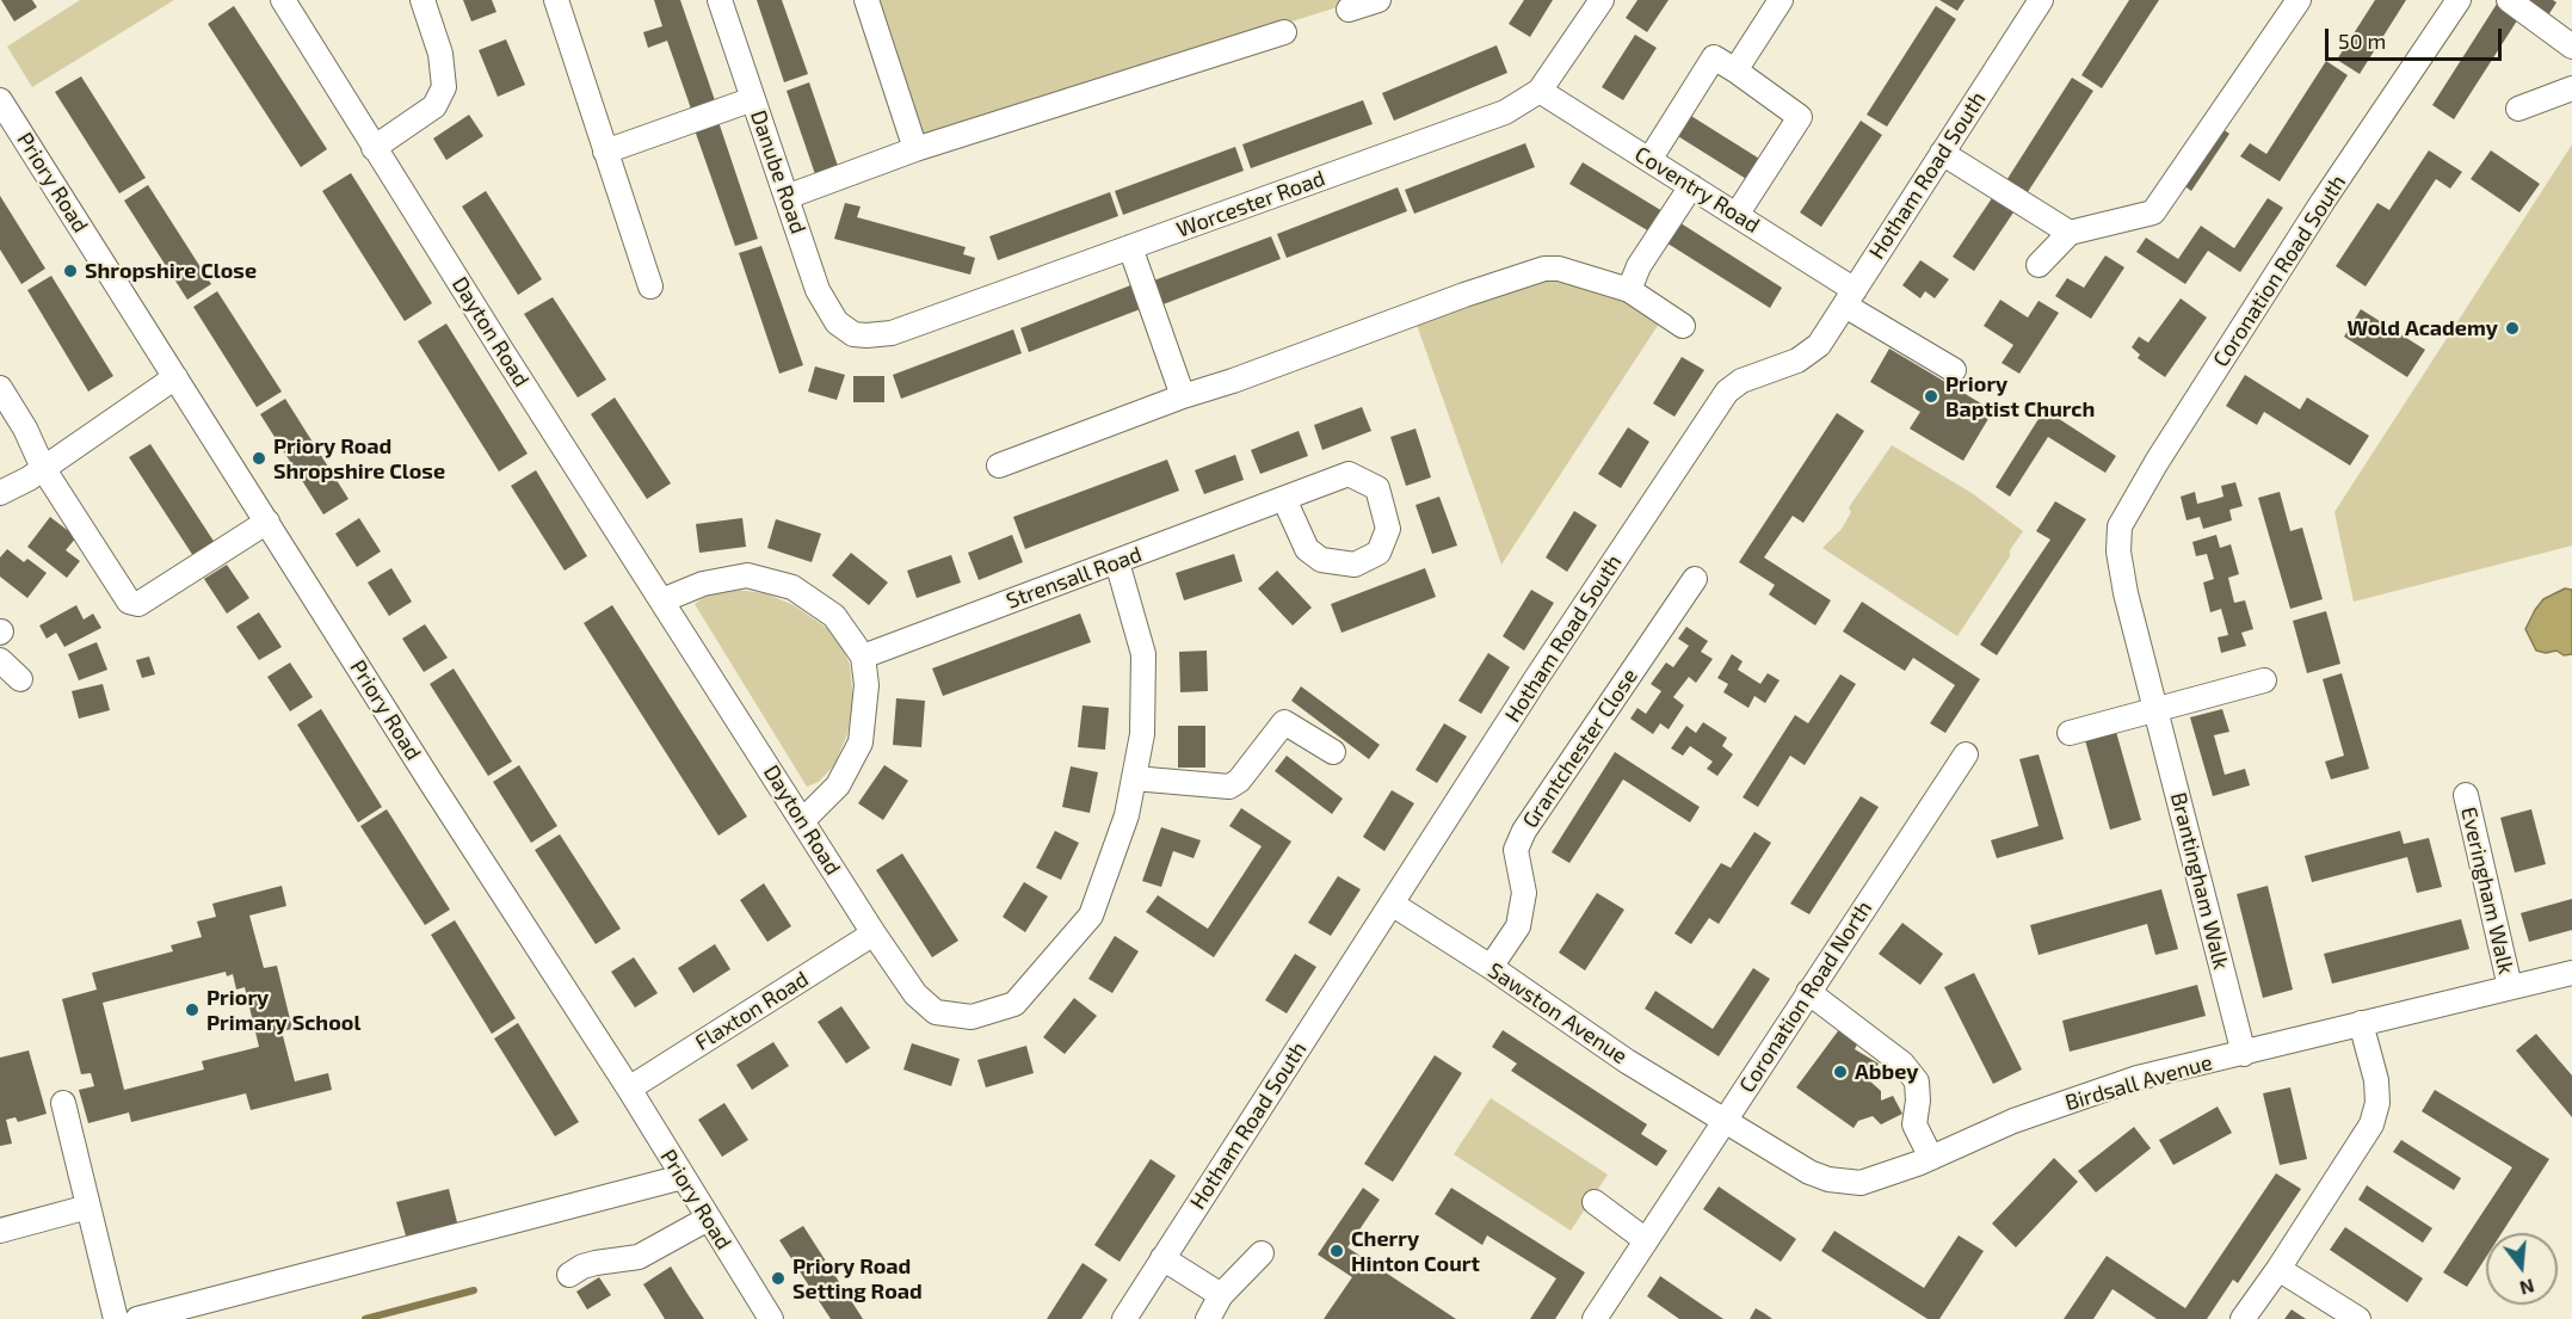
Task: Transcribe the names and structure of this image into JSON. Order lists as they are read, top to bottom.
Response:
{
  "streets": {
    "street": [
      "Danube Road",
      "Hotham Road South",
      "Priory Road",
      "Coventry Road",
      "Worcester Road",
      "Coronation Road South",
      "Dayton Road",
      "Strensall Road",
      "Grantchester Close",
      "Brantingham Walk",
      "Everingham Walk",
      "Coronation Road North",
      "Flaxton Road",
      "Sawston Avenue",
      "Birdsall Avenue"
    ]
  },
  "crossings": [
    ["Danube Road", "Worcester Road"],
    ["Hotham Road South", "Coventry Road"],
    ["Hotham Road South", "Sawston Avenue"],
    ["Priory Road", "Flaxton Road"],
    ["Coventry Road", "Worcester Road"],
    ["Coronation Road South", "Brantingham Walk"],
    ["Dayton Road", "Strensall Road"],
    ["Dayton Road", "Flaxton Road"],
    ["Grantchester Close", "Sawston Avenue"],
    ["Brantingham Walk", "Birdsall Avenue"],
    ["Everingham Walk", "Birdsall Avenue"],
    ["Coronation Road North", "Sawston Avenue"],
    ["Coronation Road North", "Birdsall Avenue"],
    ["Sawston Avenue", "Birdsall Avenue"]
  ],
  "places": [
    "Shropshire Close",
    "Wold Academy",
    "Priory Baptist Church",
    "Priory Road Shropshire Close",
    "Priory Primary School",
    "Abbey",
    "Cherry Hinton Court",
    "Priory Road Setting Road"
  ],
  "scale_bar": "50 m",
  "north": "bottom"
}
